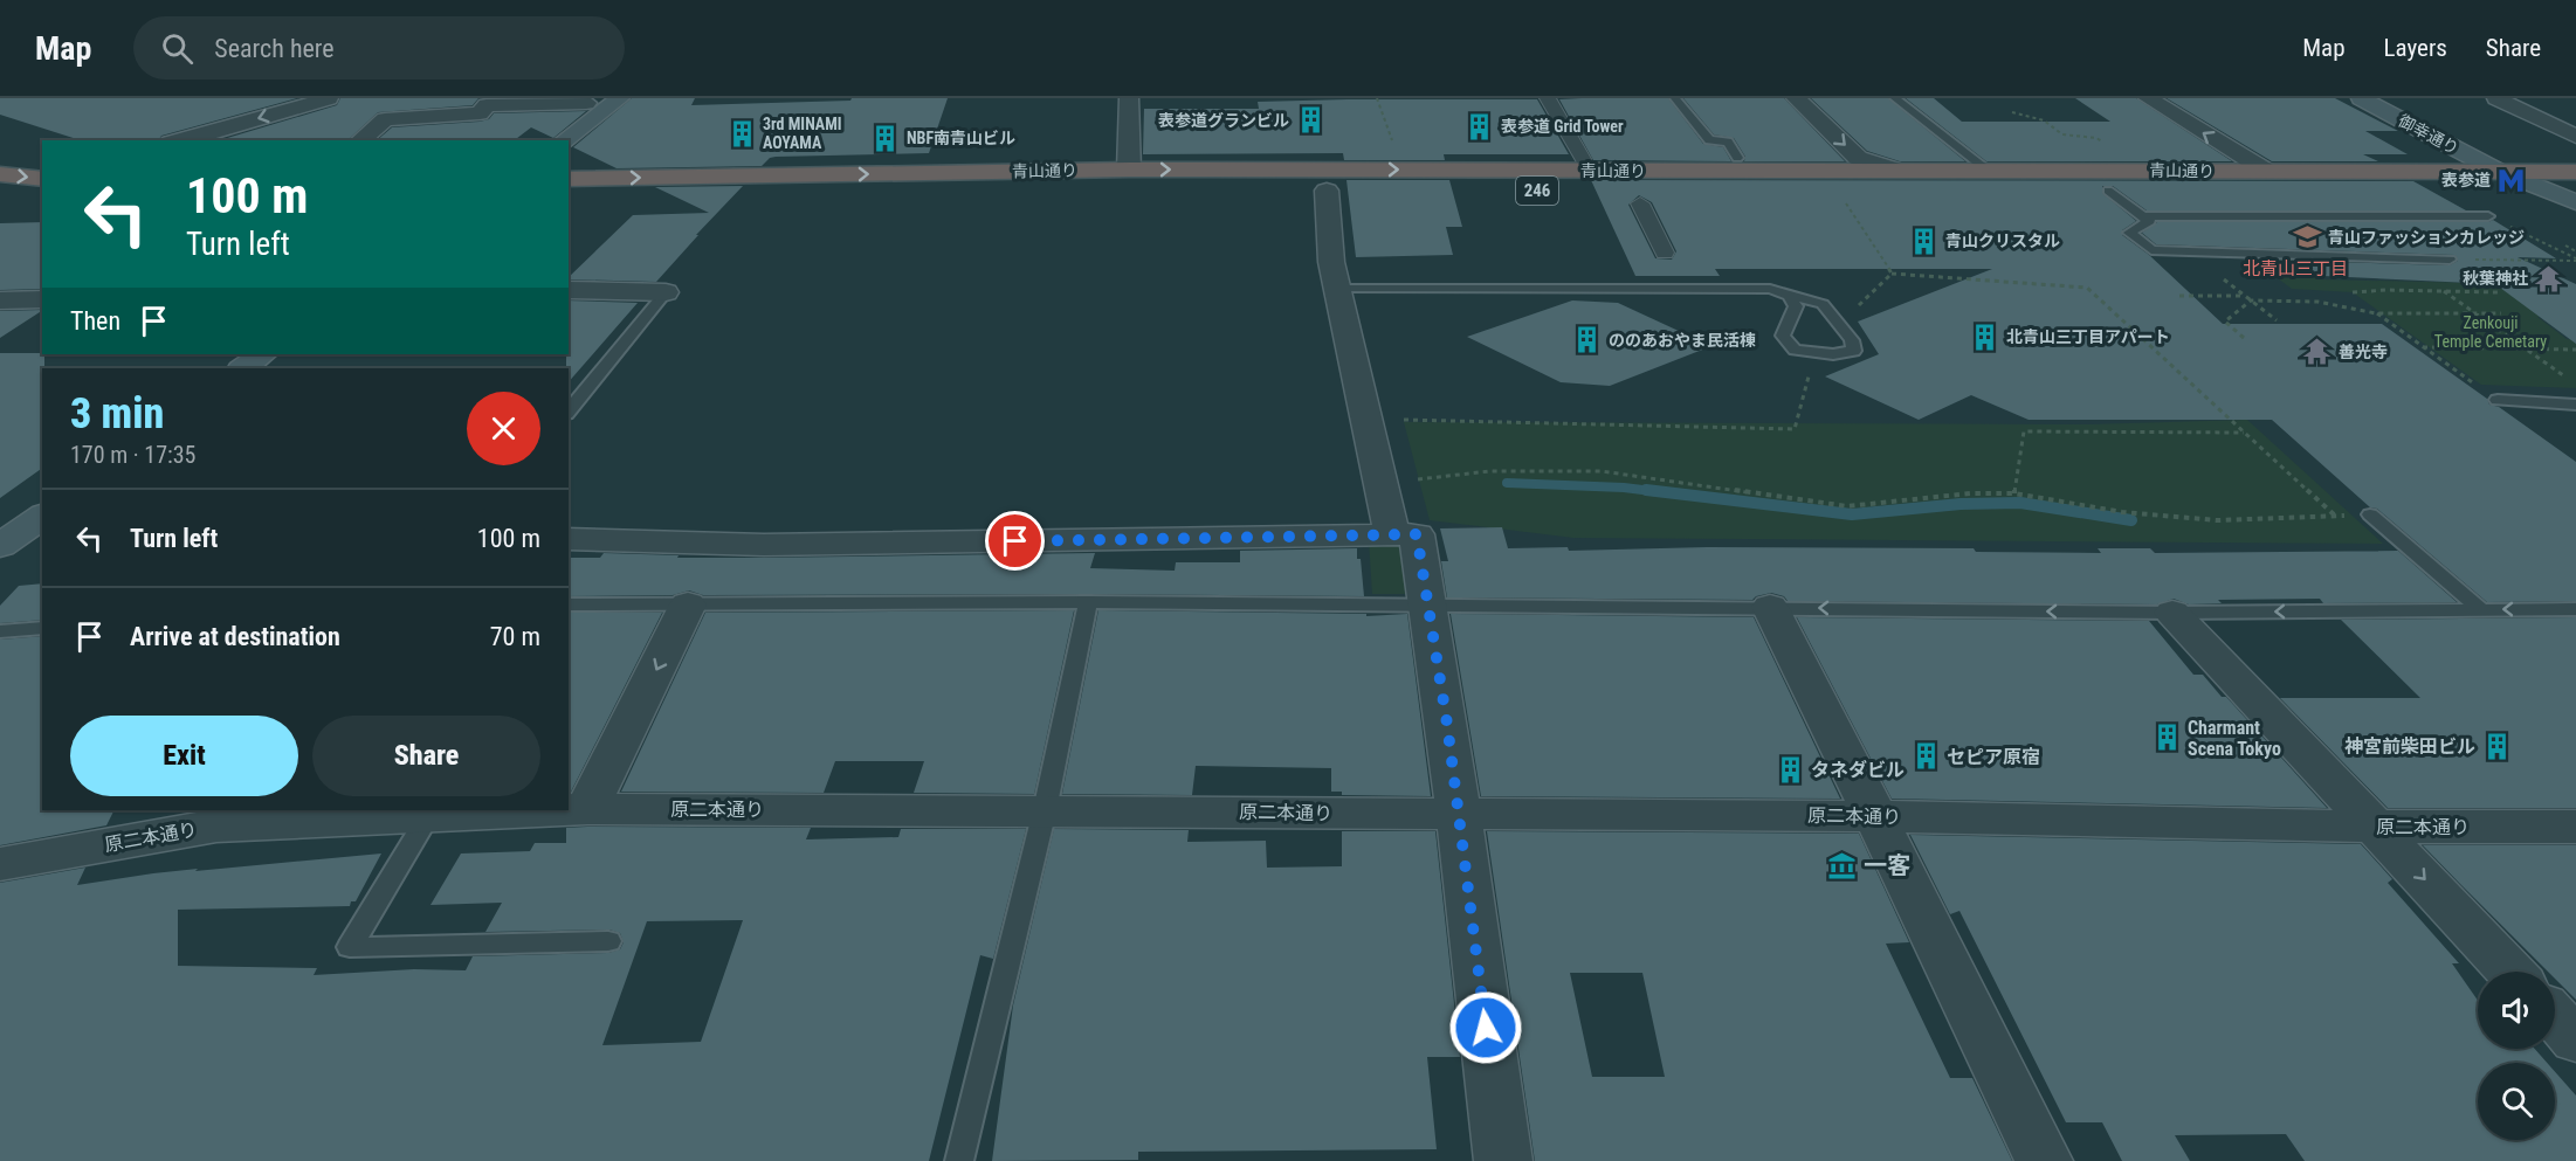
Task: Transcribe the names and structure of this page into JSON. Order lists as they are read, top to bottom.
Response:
{
  "streets": {
    "highway": ["青山通り", "246"],
    "main road": ["御幸通り"],
    "street": ["原二本通り"]
  },
  "crossings": [
    ["御幸通り", "青山通り"]
  ],
  "districts": ["北青山三丁目"],
  "parks": ["Zenkouji Temple Cemetary"],
  "places": {
    "building": [
      "表参道グランビル",
      "表参道 Grid Tower",
      "3rd MINAMI AOYAMA",
      "NBF南青山ビル",
      "青山クリスタル",
      "北青山三丁目アパート",
      "ののあおやま民活棟",
      "Charmant Scena Tokyo",
      "神宮前柴田ビル",
      "セピア原宿",
      "タネダビル"
    ],
    "metro station": ["表参道"],
    "school or university": ["青山ファッションカレッジ"],
    "temple": ["秋葉神社", "善光寺"],
    "museum": ["一客"]
  },
  "page": {
    "header": "Map",
    "search": "Search here",
    "nav": ["Map", "Layers", "Share"],
    "turn": ["100 m", "Turn left"],
    "then": "Then",
    "heading": ["3 min", "170 m · 17:35"],
    "list": [
      {
        "name": "Turn left",
        "value": "100 m"
      },
      {
        "name": "Arrive at destination",
        "value": "70 m"
      }
    ],
    "buttons": ["Exit", "Share"]
  }
}
